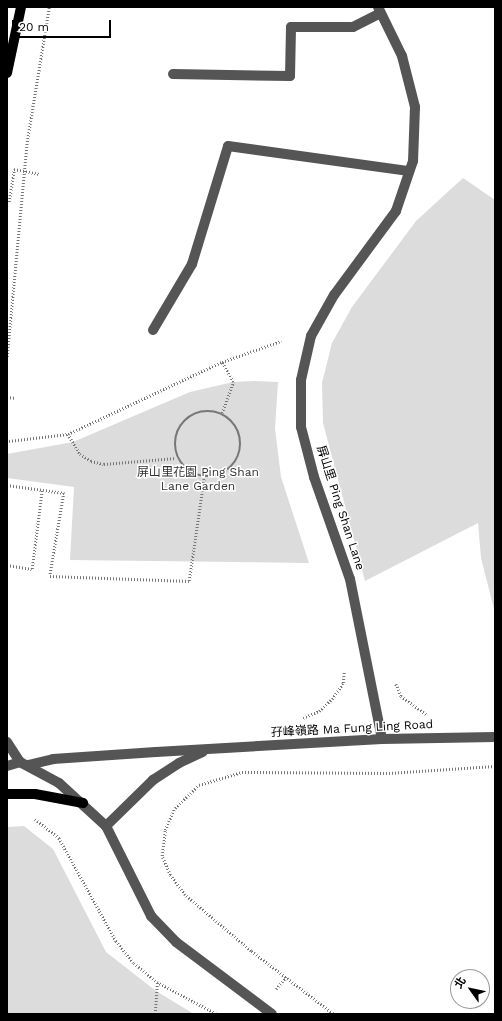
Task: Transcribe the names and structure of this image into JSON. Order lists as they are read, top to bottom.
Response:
{
  "streets": {
    "street": ["屏山里 Ping Shan Lane", "孖峰嶺路 Ma Fung Ling Road"]
  },
  "crossings": [
    ["屏山里 Ping Shan Lane", "孖峰嶺路 Ma Fung Ling Road"]
  ],
  "parks": ["屏山里花園 Ping Shan Lane Garden"],
  "scale_bar": "20 m",
  "north": "top left"
}
